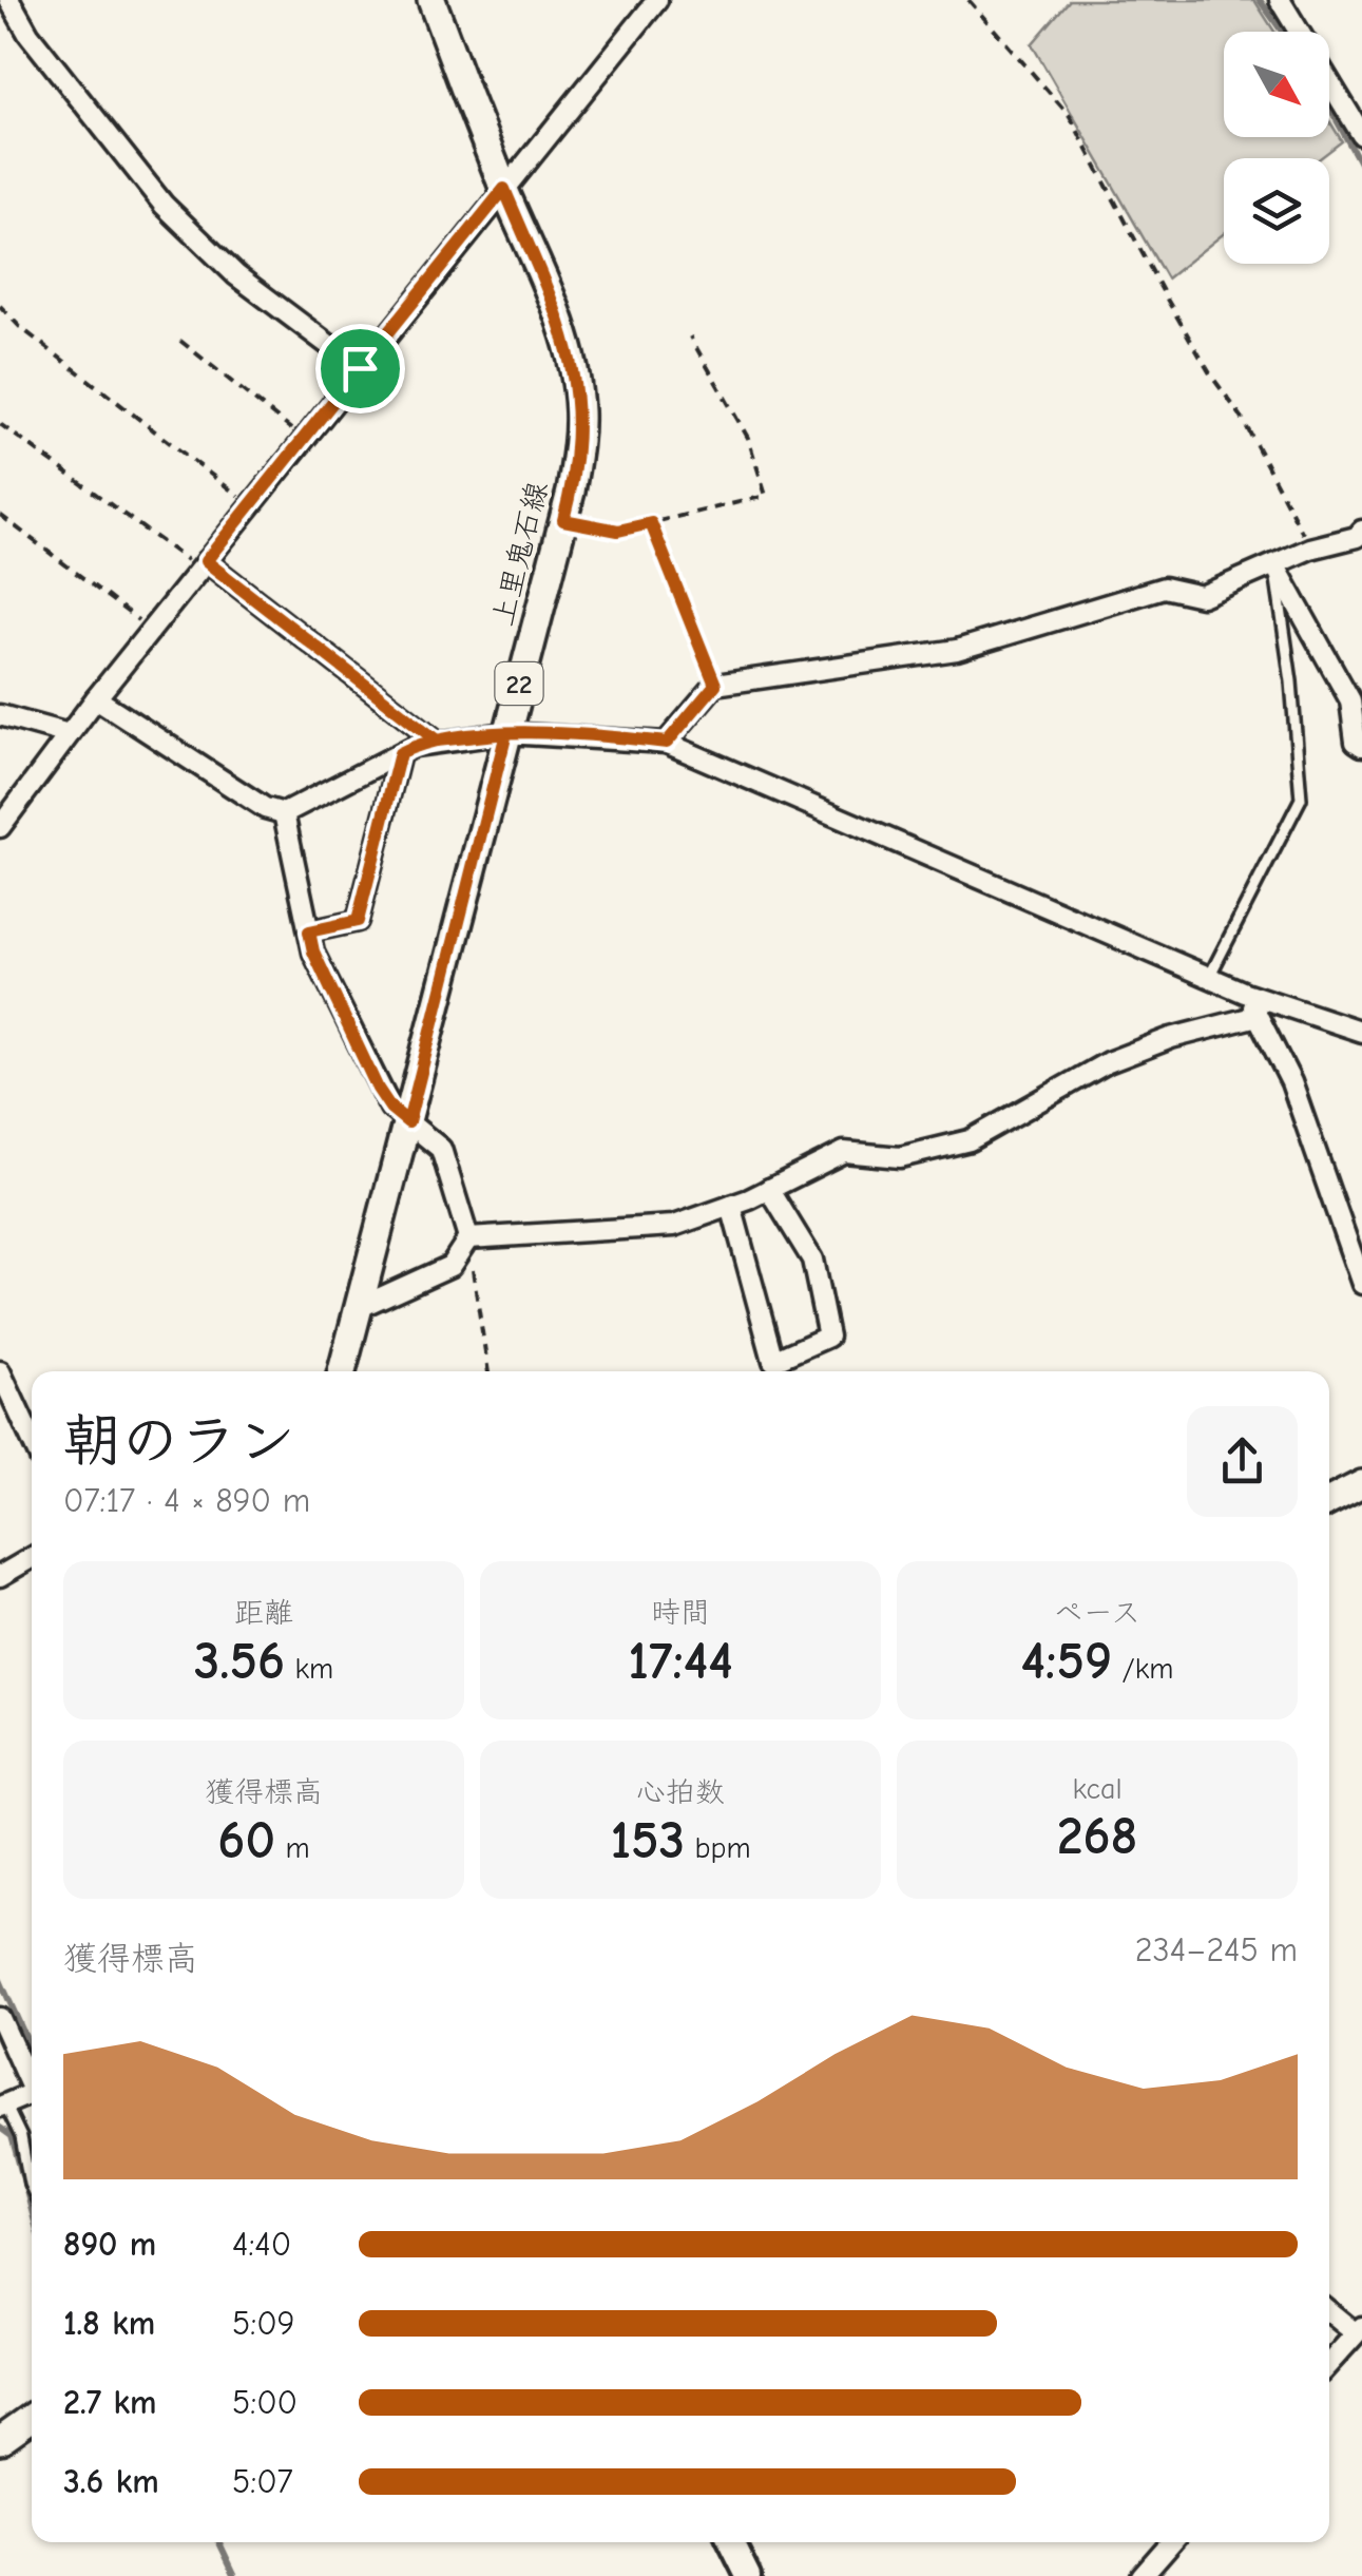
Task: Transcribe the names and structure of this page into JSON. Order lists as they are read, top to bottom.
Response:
{
  "streets": {
    "main road": ["上里鬼石線", "22"]
  },
  "north": "bottom right",
  "page": {
    "heading": ["朝のラン", "07:17 · 4 × 890 m"],
    "stats": [
      ["距離", "3.56 km"],
      ["時間", "17:44"],
      ["ペース", "4:59 /km"],
      ["獲得標高", "60 m"],
      ["心拍数", "153 bpm"],
      ["kcal", "268"]
    ],
    "chart": ["獲得標高", "234–245 m"],
    "list": [
      {
        "name": "890 m",
        "note": "4:40"
      },
      {
        "name": "1.8 km",
        "note": "5:09"
      },
      {
        "name": "2.7 km",
        "note": "5:00"
      },
      {
        "name": "3.6 km",
        "note": "5:07"
      }
    ]
  }
}
